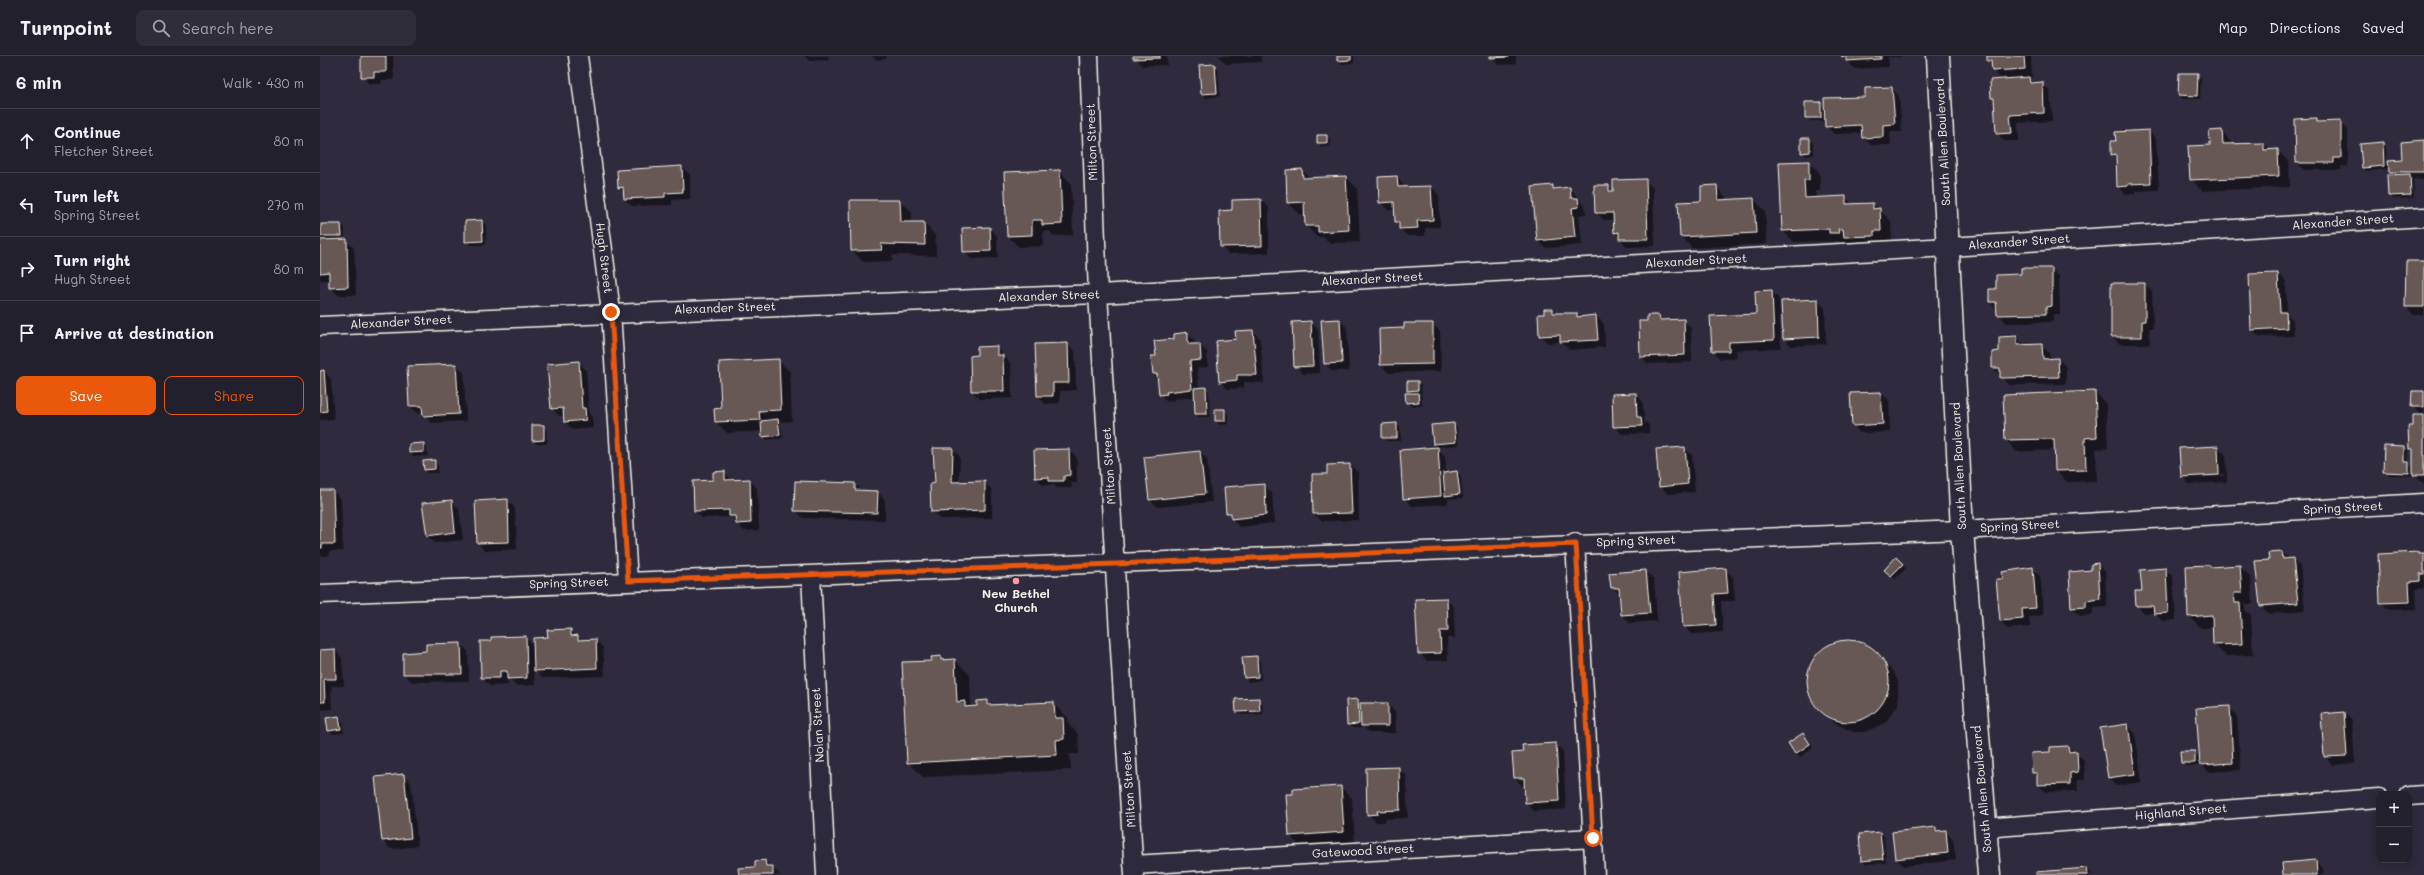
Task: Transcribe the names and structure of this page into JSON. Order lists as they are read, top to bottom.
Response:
{
  "streets": {
    "street": [
      "Milton Street",
      "South Allen Boulevard",
      "Alexander Street",
      "Hugh Street",
      "Spring Street",
      "Nolan Street",
      "Highland Street",
      "Gatewood Street"
    ]
  },
  "crossings": [
    ["Milton Street", "Alexander Street"],
    ["Milton Street", "Spring Street"],
    ["Milton Street", "Gatewood Street"],
    ["South Allen Boulevard", "Alexander Street"],
    ["South Allen Boulevard", "Spring Street"],
    ["South Allen Boulevard", "Highland Street"],
    ["Alexander Street", "Hugh Street"],
    ["Hugh Street", "Spring Street"],
    ["Spring Street", "Nolan Street"]
  ],
  "places": ["New Bethel Church"],
  "page": {
    "header": "Turnpoint",
    "search": "Search here",
    "nav": ["Map", "Directions", "Saved"],
    "heading": ["6 min", "Walk · 430 m"],
    "list": [
      ["Continue", "Fletcher Street", "80 m"],
      ["Turn left", "Spring Street", "270 m"],
      ["Turn right", "Hugh Street", "80 m"],
      "Arrive at destination"
    ],
    "buttons": ["Save", "Share"],
    "map_buttons": ["+", "−"]
  }
}
